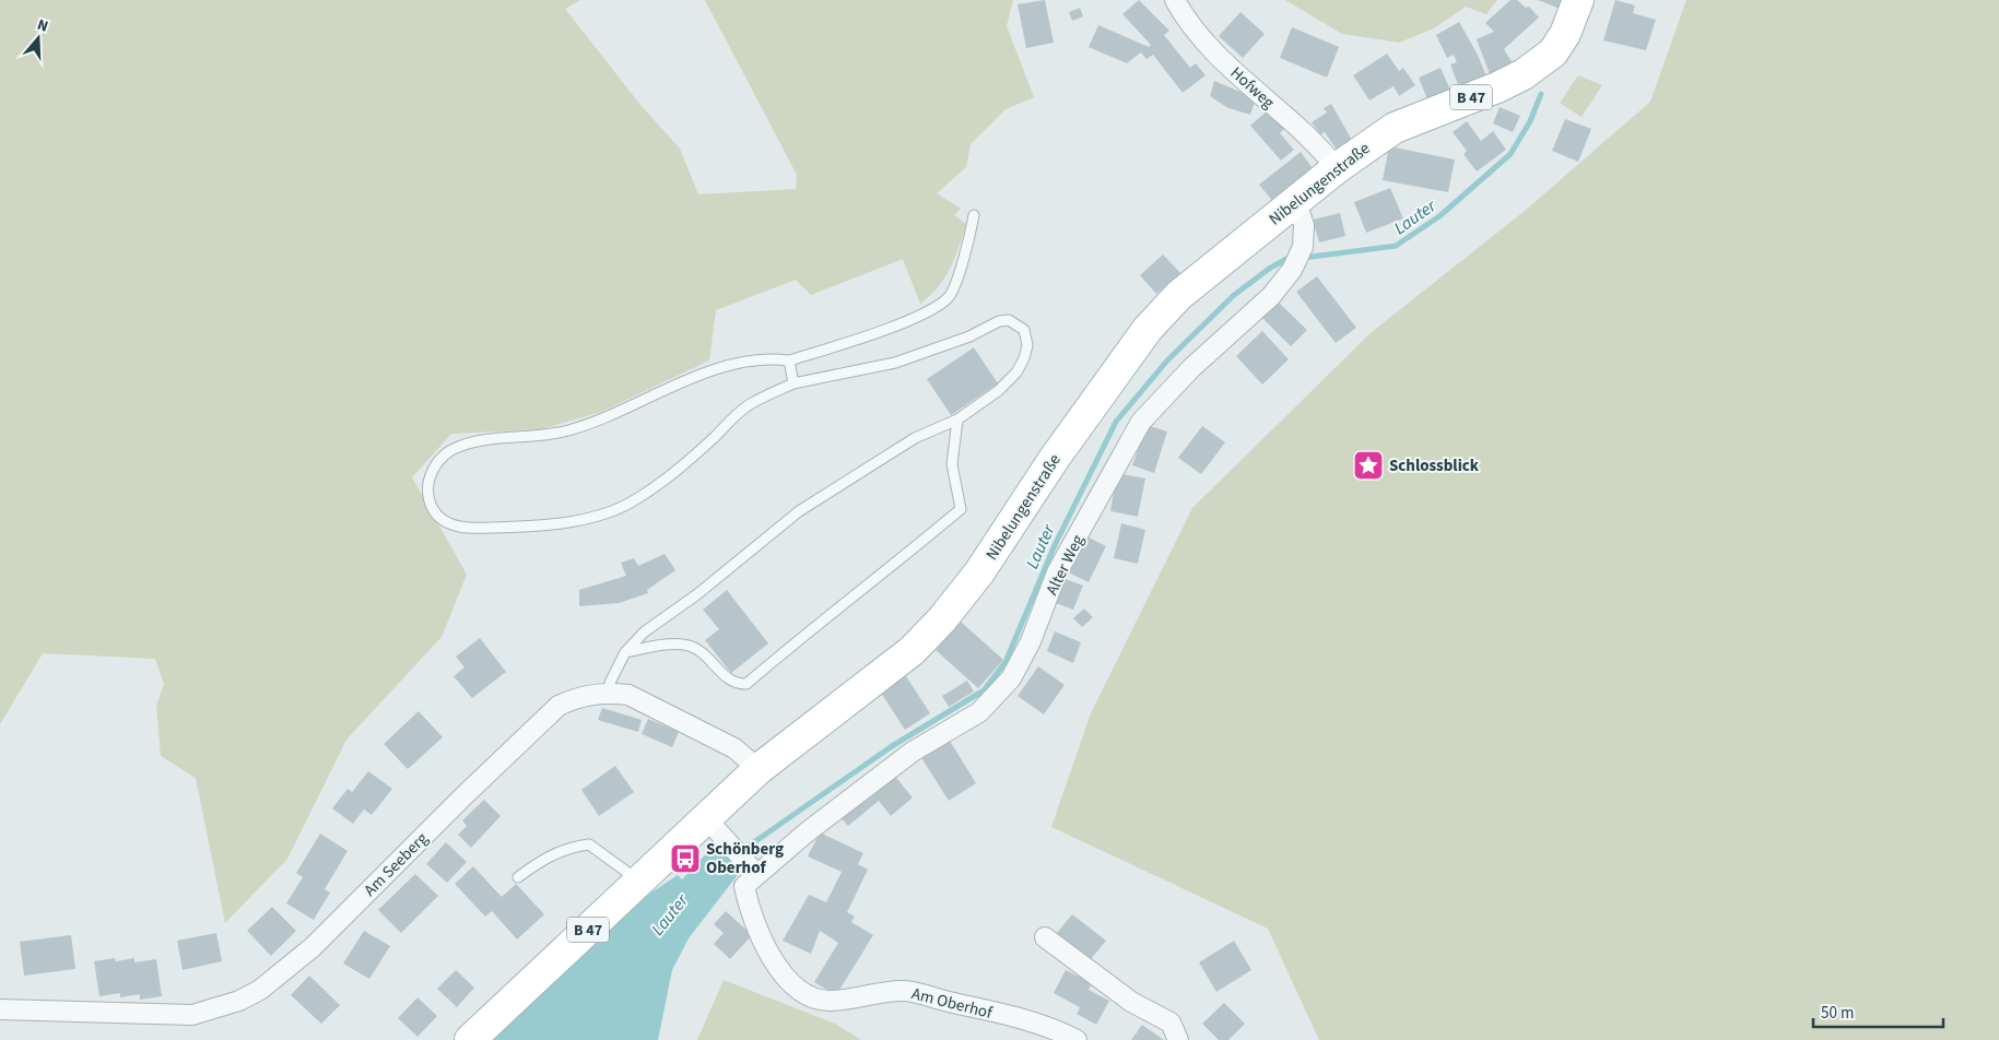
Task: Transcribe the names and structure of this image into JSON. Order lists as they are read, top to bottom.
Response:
{
  "streets": {
    "main road": ["B 47", "Nibelungenstraße"],
    "street": [
      "Hofweg",
      "Alter Weg",
      "Am Seeberg",
      "Am Oberhof"
    ]
  },
  "crossings": [
    ["Hofweg", "Nibelungenstraße"],
    ["Nibelungenstraße", "Alter Weg"],
    ["Nibelungenstraße", "Am Seeberg"],
    ["Alter Weg", "Am Oberhof"]
  ],
  "water": ["Lauter"],
  "places": {
    "place": ["Schlossblick"],
    "bus stop": ["Schönberg Oberhof"]
  },
  "scale_bar": "50 m",
  "north": "top"
}
